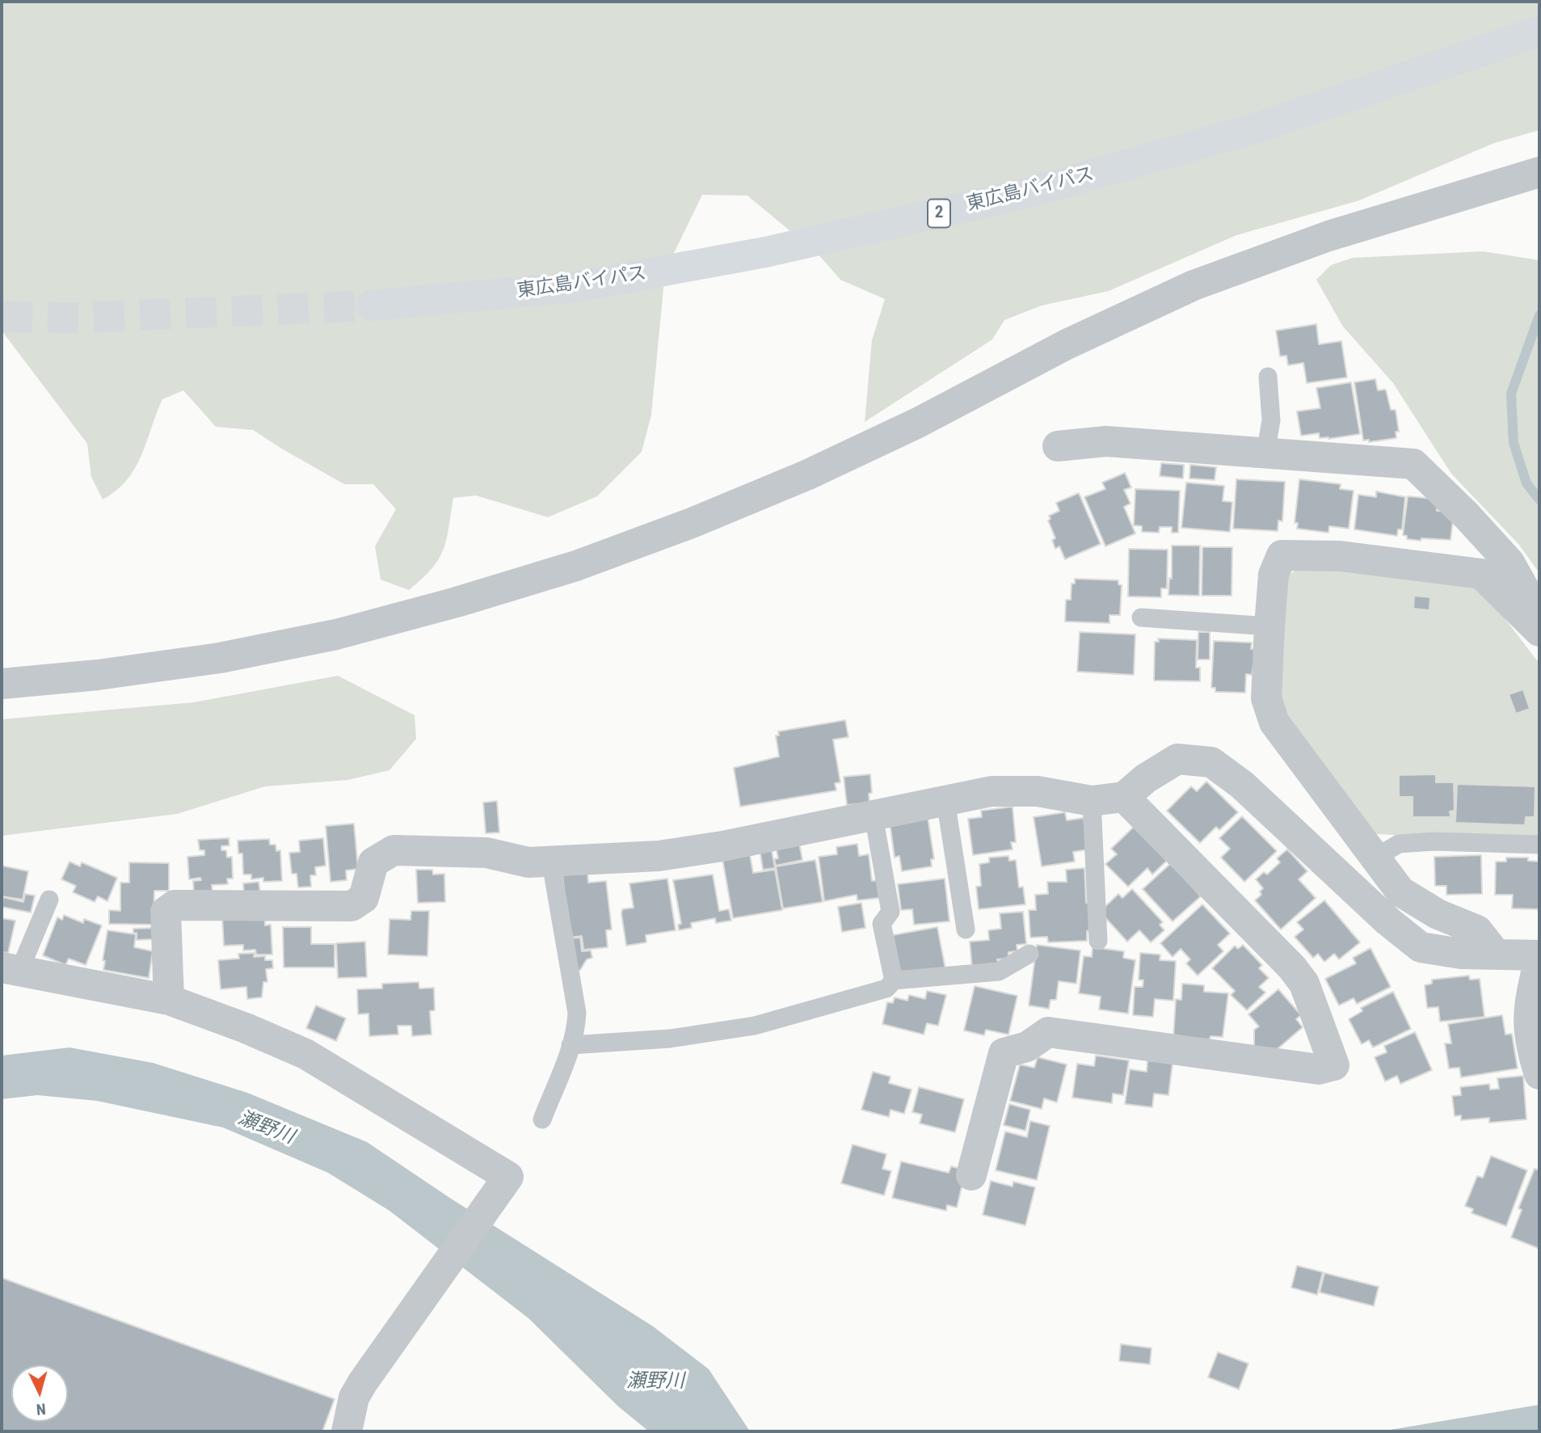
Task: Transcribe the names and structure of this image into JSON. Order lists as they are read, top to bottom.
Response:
{
  "streets": {
    "highway": ["東広島バイパス", "2"]
  },
  "water": ["瀬野川"],
  "north": "bottom"
}
